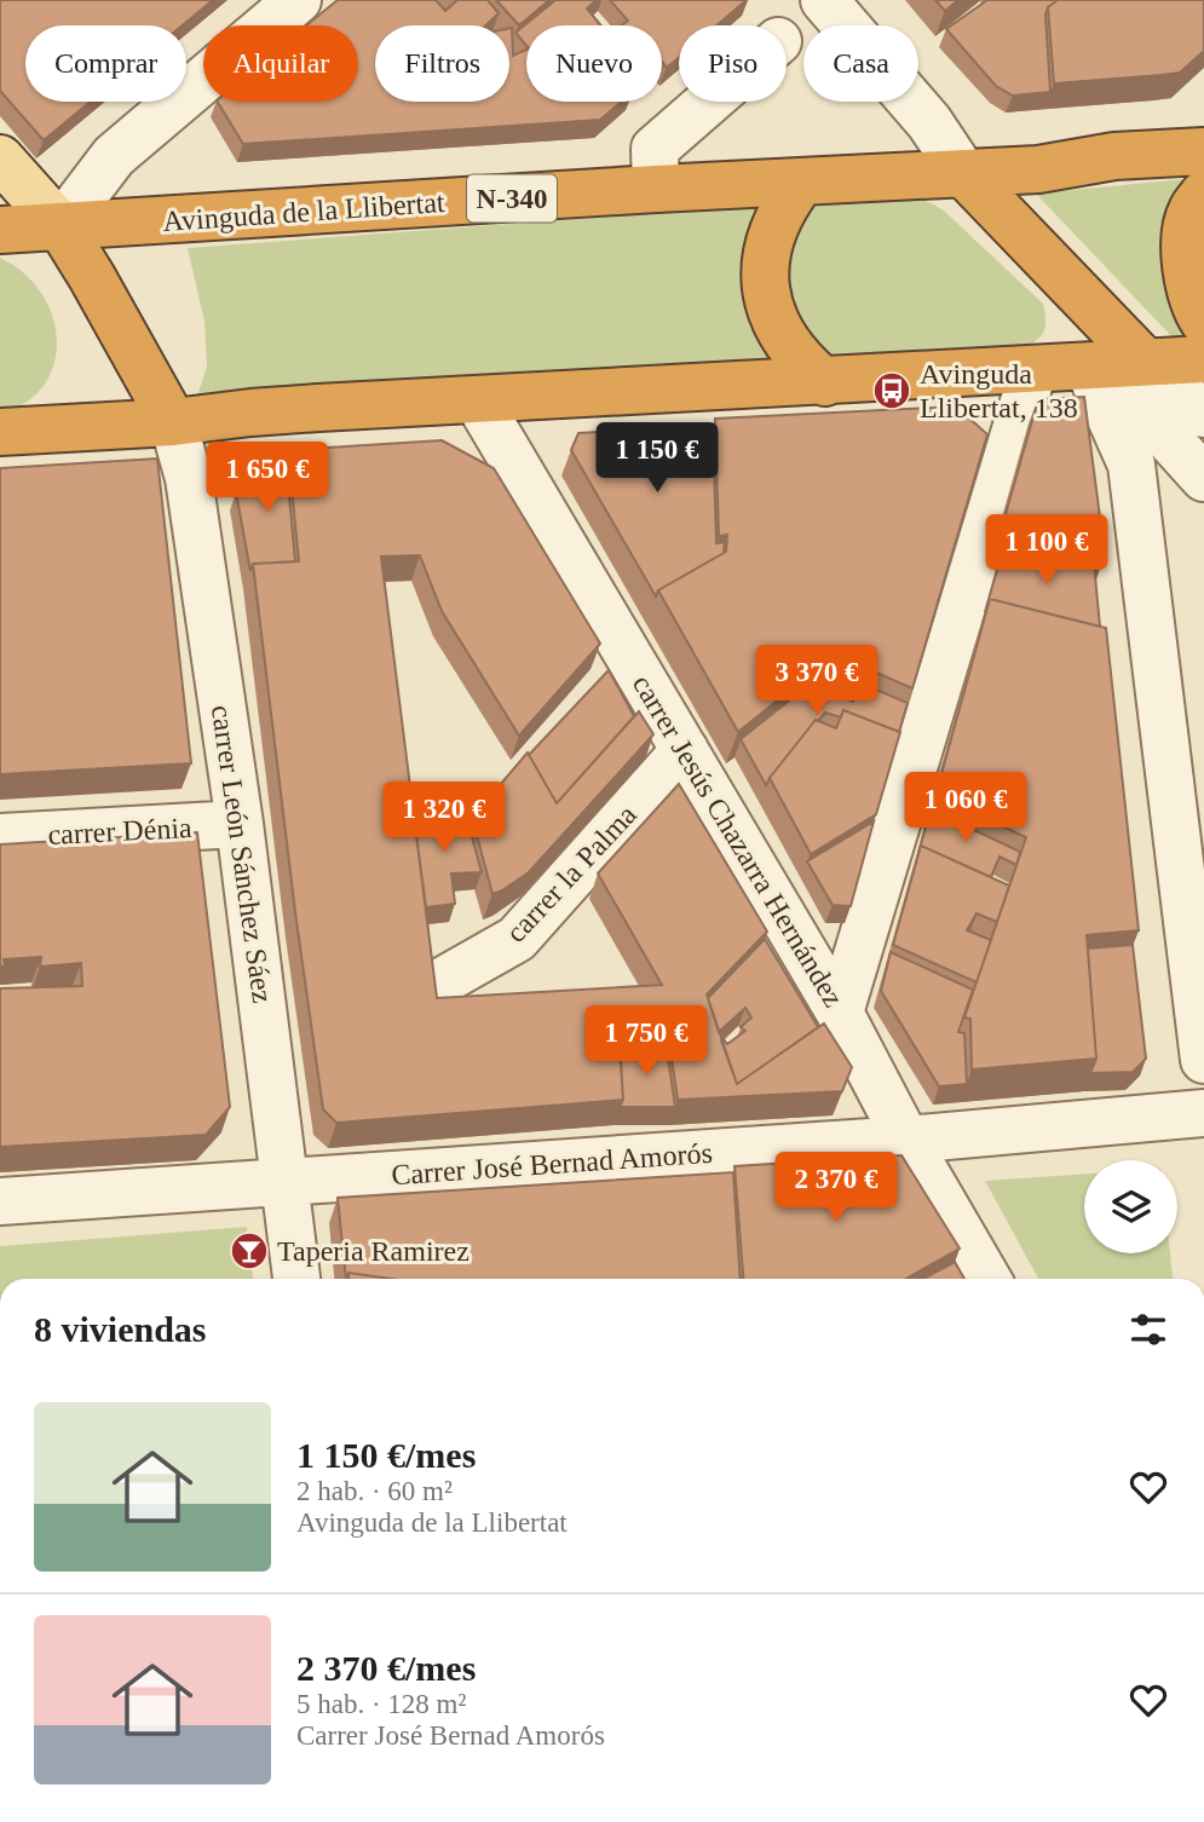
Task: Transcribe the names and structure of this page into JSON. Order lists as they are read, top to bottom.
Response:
{
  "streets": {
    "highway": ["N-340", "Avinguda de la Llibertat"],
    "street": [
      "carrer Dénia",
      "carrer Jesús Chazarra Hernández",
      "carrer León Sánchez Sáez",
      "carrer la Palma",
      "Carrer José Bernad Amorós"
    ]
  },
  "crossings": [
    ["carrer Dénia", "carrer León Sánchez Sáez"],
    ["carrer Jesús Chazarra Hernández", "carrer la Palma"],
    ["carrer Jesús Chazarra Hernández", "Carrer José Bernad Amorós"],
    ["carrer León Sánchez Sáez", "Carrer José Bernad Amorós"]
  ],
  "places": {
    "bus stop": ["Avinguda Llibertat, 138"],
    "bar": ["Taperia Ramirez"]
  },
  "page": {
    "chip": [
      "Comprar",
      "Alquilar",
      "Filtros",
      "Nuevo",
      "Piso",
      "Casa"
    ],
    "price": [
      "1 150 €",
      "1 650 €",
      "1 100 €",
      "3 370 €",
      "1 060 €",
      "1 320 €",
      "1 750 €",
      "2 370 €"
    ],
    "heading": "8 viviendas",
    "list": [
      {
        "name": "1 150 €/mes",
        "note": "2 hab. · 60 m² · Avinguda de la Llibertat"
      },
      {
        "name": "2 370 €/mes",
        "note": "5 hab. · 128 m² · Carrer José Bernad Amorós"
      }
    ]
  }
}
